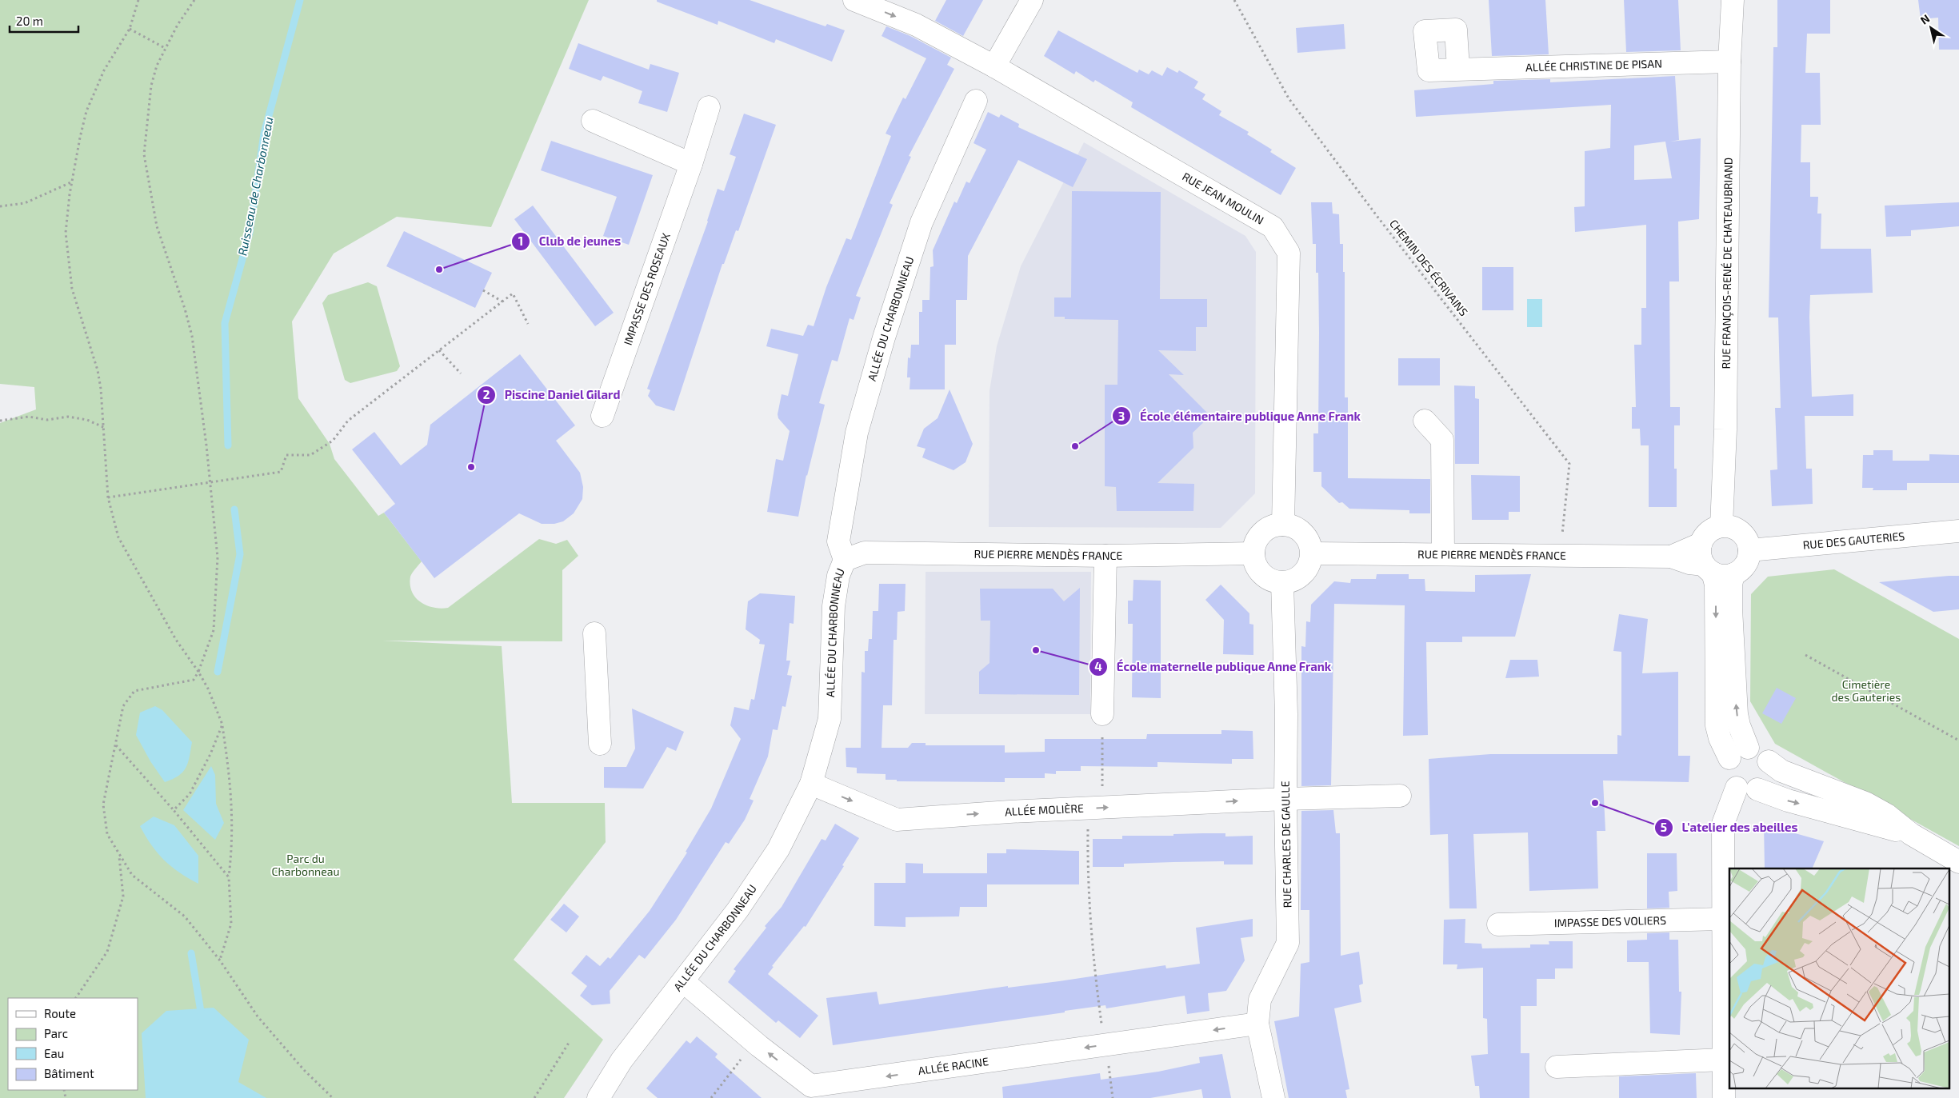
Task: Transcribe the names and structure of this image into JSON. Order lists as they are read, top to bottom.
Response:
{
  "streets": {
    "street": [
      "ALLÉE CHRISTINE DE PISAN",
      "RUE JEAN MOULIN",
      "RUE FRANÇOIS-RENÉ DE CHATEAUBRIAND",
      "IMPASSE DES ROSEAUX",
      "ALLÉE DU CHARBONNEAU",
      "RUE DES GAUTERIES",
      "RUE PIERRE MENDÈS FRANCE",
      "ALLÉE MOLIÈRE",
      "RUE CHARLES DE GAULLE",
      "IMPASSE DES VOLIERS",
      "ALLÉE RACINE"
    ],
    "path": ["CHEMIN DES ÉCRIVAINS"]
  },
  "crossings": [
    ["ALLÉE CHRISTINE DE PISAN", "RUE FRANÇOIS-RENÉ DE CHATEAUBRIAND"],
    ["RUE JEAN MOULIN", "RUE PIERRE MENDÈS FRANCE"],
    ["RUE JEAN MOULIN", "RUE CHARLES DE GAULLE"],
    ["RUE FRANÇOIS-RENÉ DE CHATEAUBRIAND", "RUE DES GAUTERIES"],
    ["RUE FRANÇOIS-RENÉ DE CHATEAUBRIAND", "RUE PIERRE MENDÈS FRANCE"],
    ["CHEMIN DES ÉCRIVAINS", "RUE PIERRE MENDÈS FRANCE"],
    ["ALLÉE DU CHARBONNEAU", "RUE PIERRE MENDÈS FRANCE"],
    ["ALLÉE DU CHARBONNEAU", "ALLÉE MOLIÈRE"],
    ["ALLÉE DU CHARBONNEAU", "ALLÉE RACINE"],
    ["RUE DES GAUTERIES", "RUE PIERRE MENDÈS FRANCE"],
    ["RUE PIERRE MENDÈS FRANCE", "RUE CHARLES DE GAULLE"],
    ["ALLÉE MOLIÈRE", "RUE CHARLES DE GAULLE"],
    ["RUE CHARLES DE GAULLE", "ALLÉE RACINE"]
  ],
  "one_way": ["ALLÉE MOLIÈRE", "ALLÉE RACINE"],
  "water": ["Ruisseau de Charbonneau"],
  "parks": ["Cimetière des Gauteries", "Parc du Charbonneau"],
  "places": [
    "Club de jeunes",
    "École élémentaire publique Anne Frank",
    "Piscine Daniel Gilard",
    "École maternelle publique Anne Frank",
    "L'atelier des abeilles"
  ],
  "legend": [
    "Route",
    "Parc",
    "Eau",
    "Bâtiment"
  ],
  "scale_bar": "20 m",
  "north": "top left"
}
